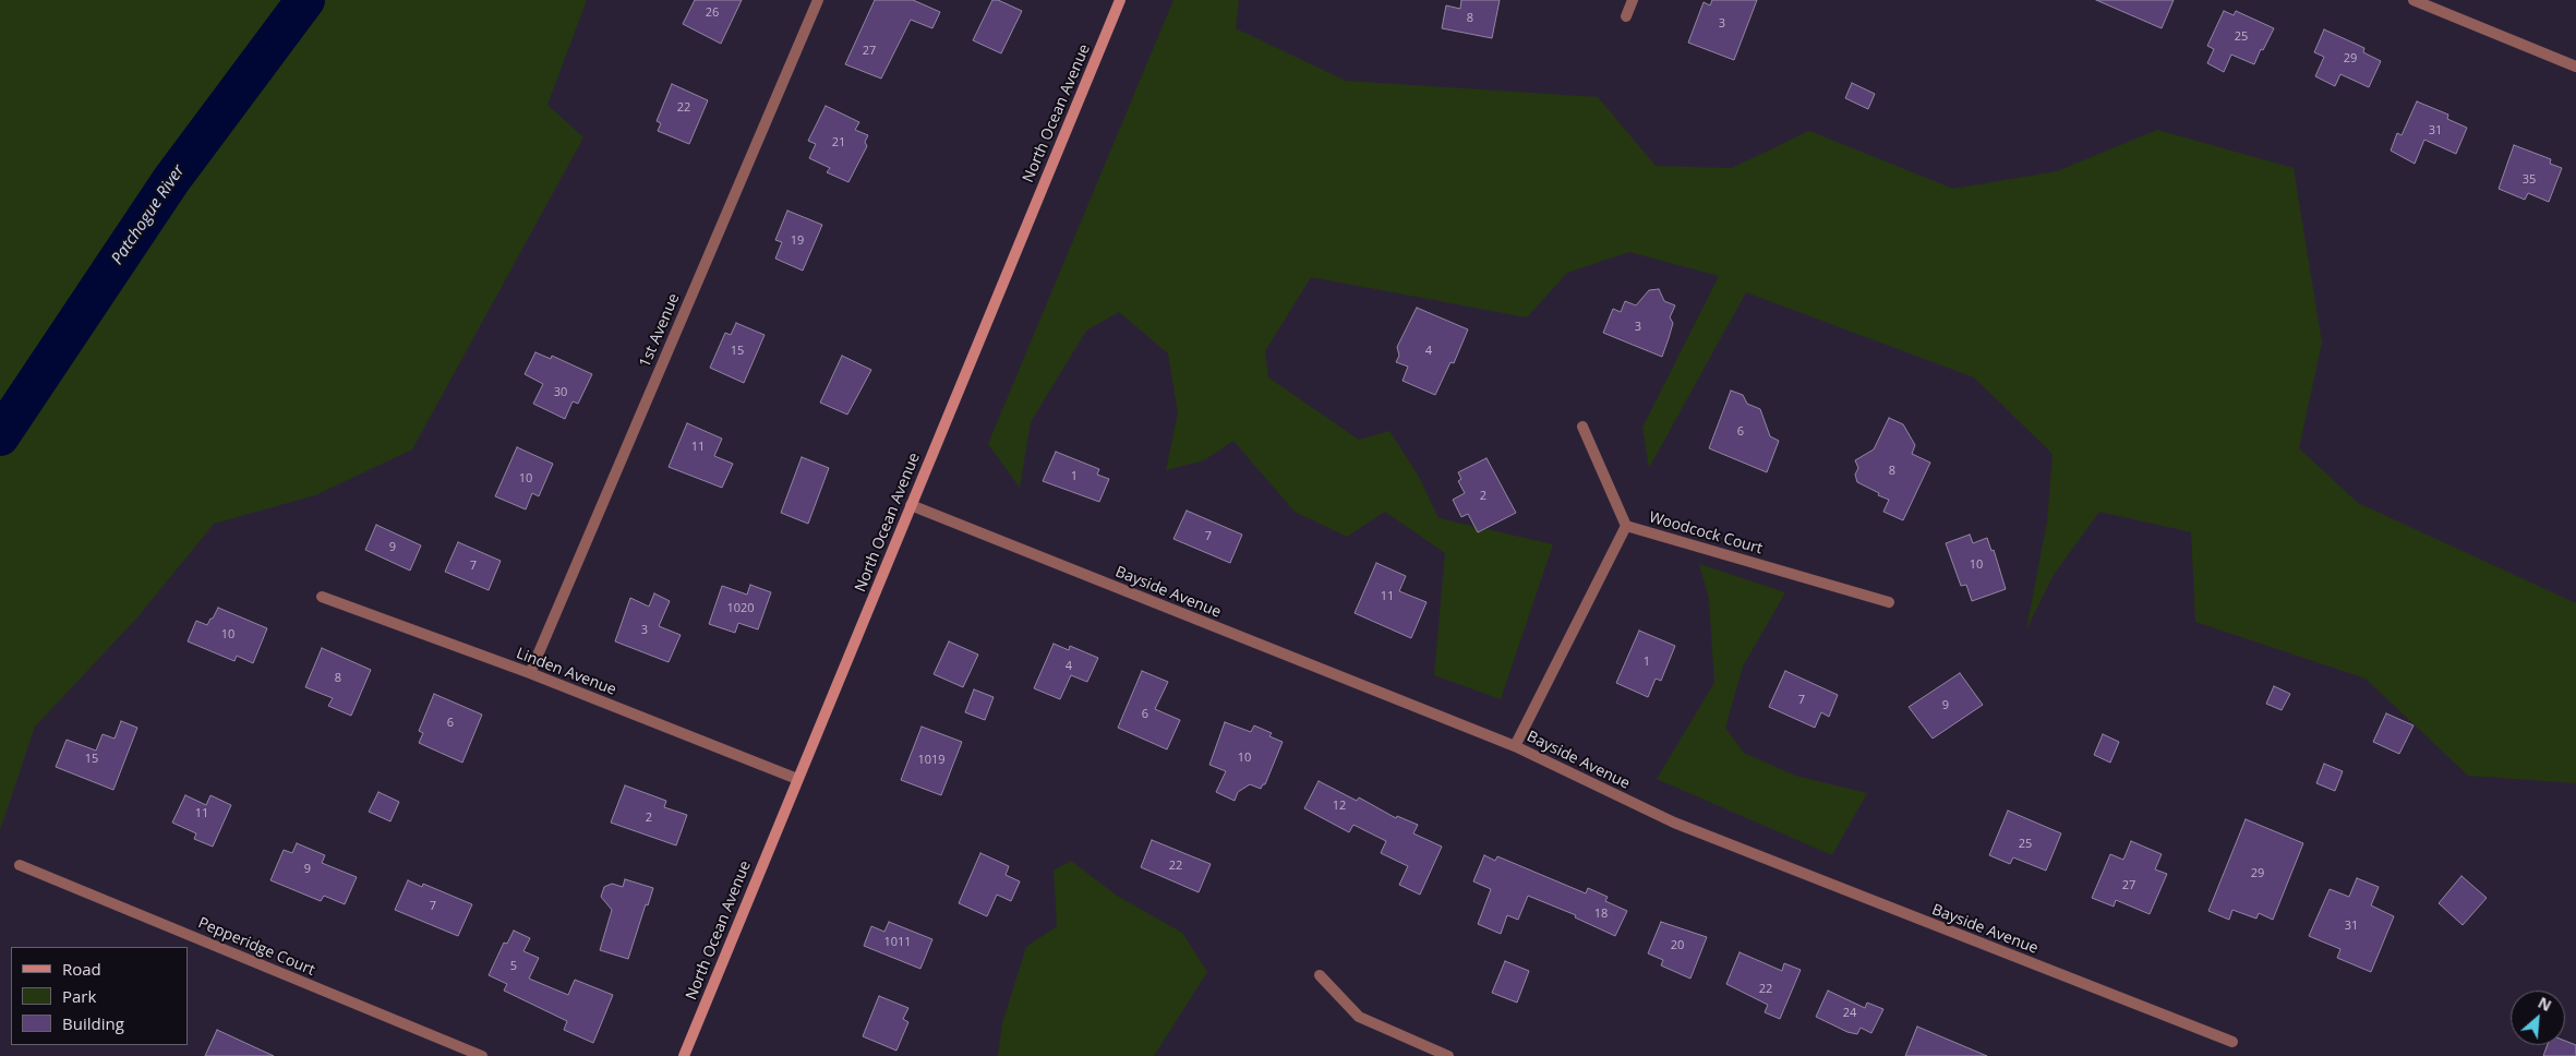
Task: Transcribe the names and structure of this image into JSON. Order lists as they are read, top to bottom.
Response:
{
  "streets": {
    "main road": ["North Ocean Avenue"],
    "street": [
      "1st Avenue",
      "Woodcock Court",
      "Bayside Avenue",
      "Linden Avenue",
      "Pepperidge Court"
    ]
  },
  "crossings": [
    ["North Ocean Avenue", "Bayside Avenue"],
    ["North Ocean Avenue", "Linden Avenue"],
    ["1st Avenue", "Linden Avenue"],
    ["Woodcock Court", "Bayside Avenue"]
  ],
  "water": ["Patchogue River"],
  "house_numbers": [
    "26",
    "8",
    "3",
    "25",
    "27",
    "29",
    "22",
    "31",
    "21",
    "35",
    "19",
    "3",
    "15",
    "4",
    "30",
    "6",
    "11",
    "8",
    "1",
    "10",
    "2",
    "7",
    "9",
    "10",
    "7",
    "11",
    "1020",
    "3",
    "10",
    "1",
    "4",
    "8",
    "7",
    "9",
    "6",
    "6",
    "10",
    "15",
    "1019",
    "12",
    "11",
    "2",
    "25",
    "22",
    "9",
    "29",
    "27",
    "7",
    "18",
    "31",
    "1011",
    "20",
    "5",
    "22",
    "24"
  ],
  "legend": ["Road", "Park", "Building"],
  "north": "top right"
}
